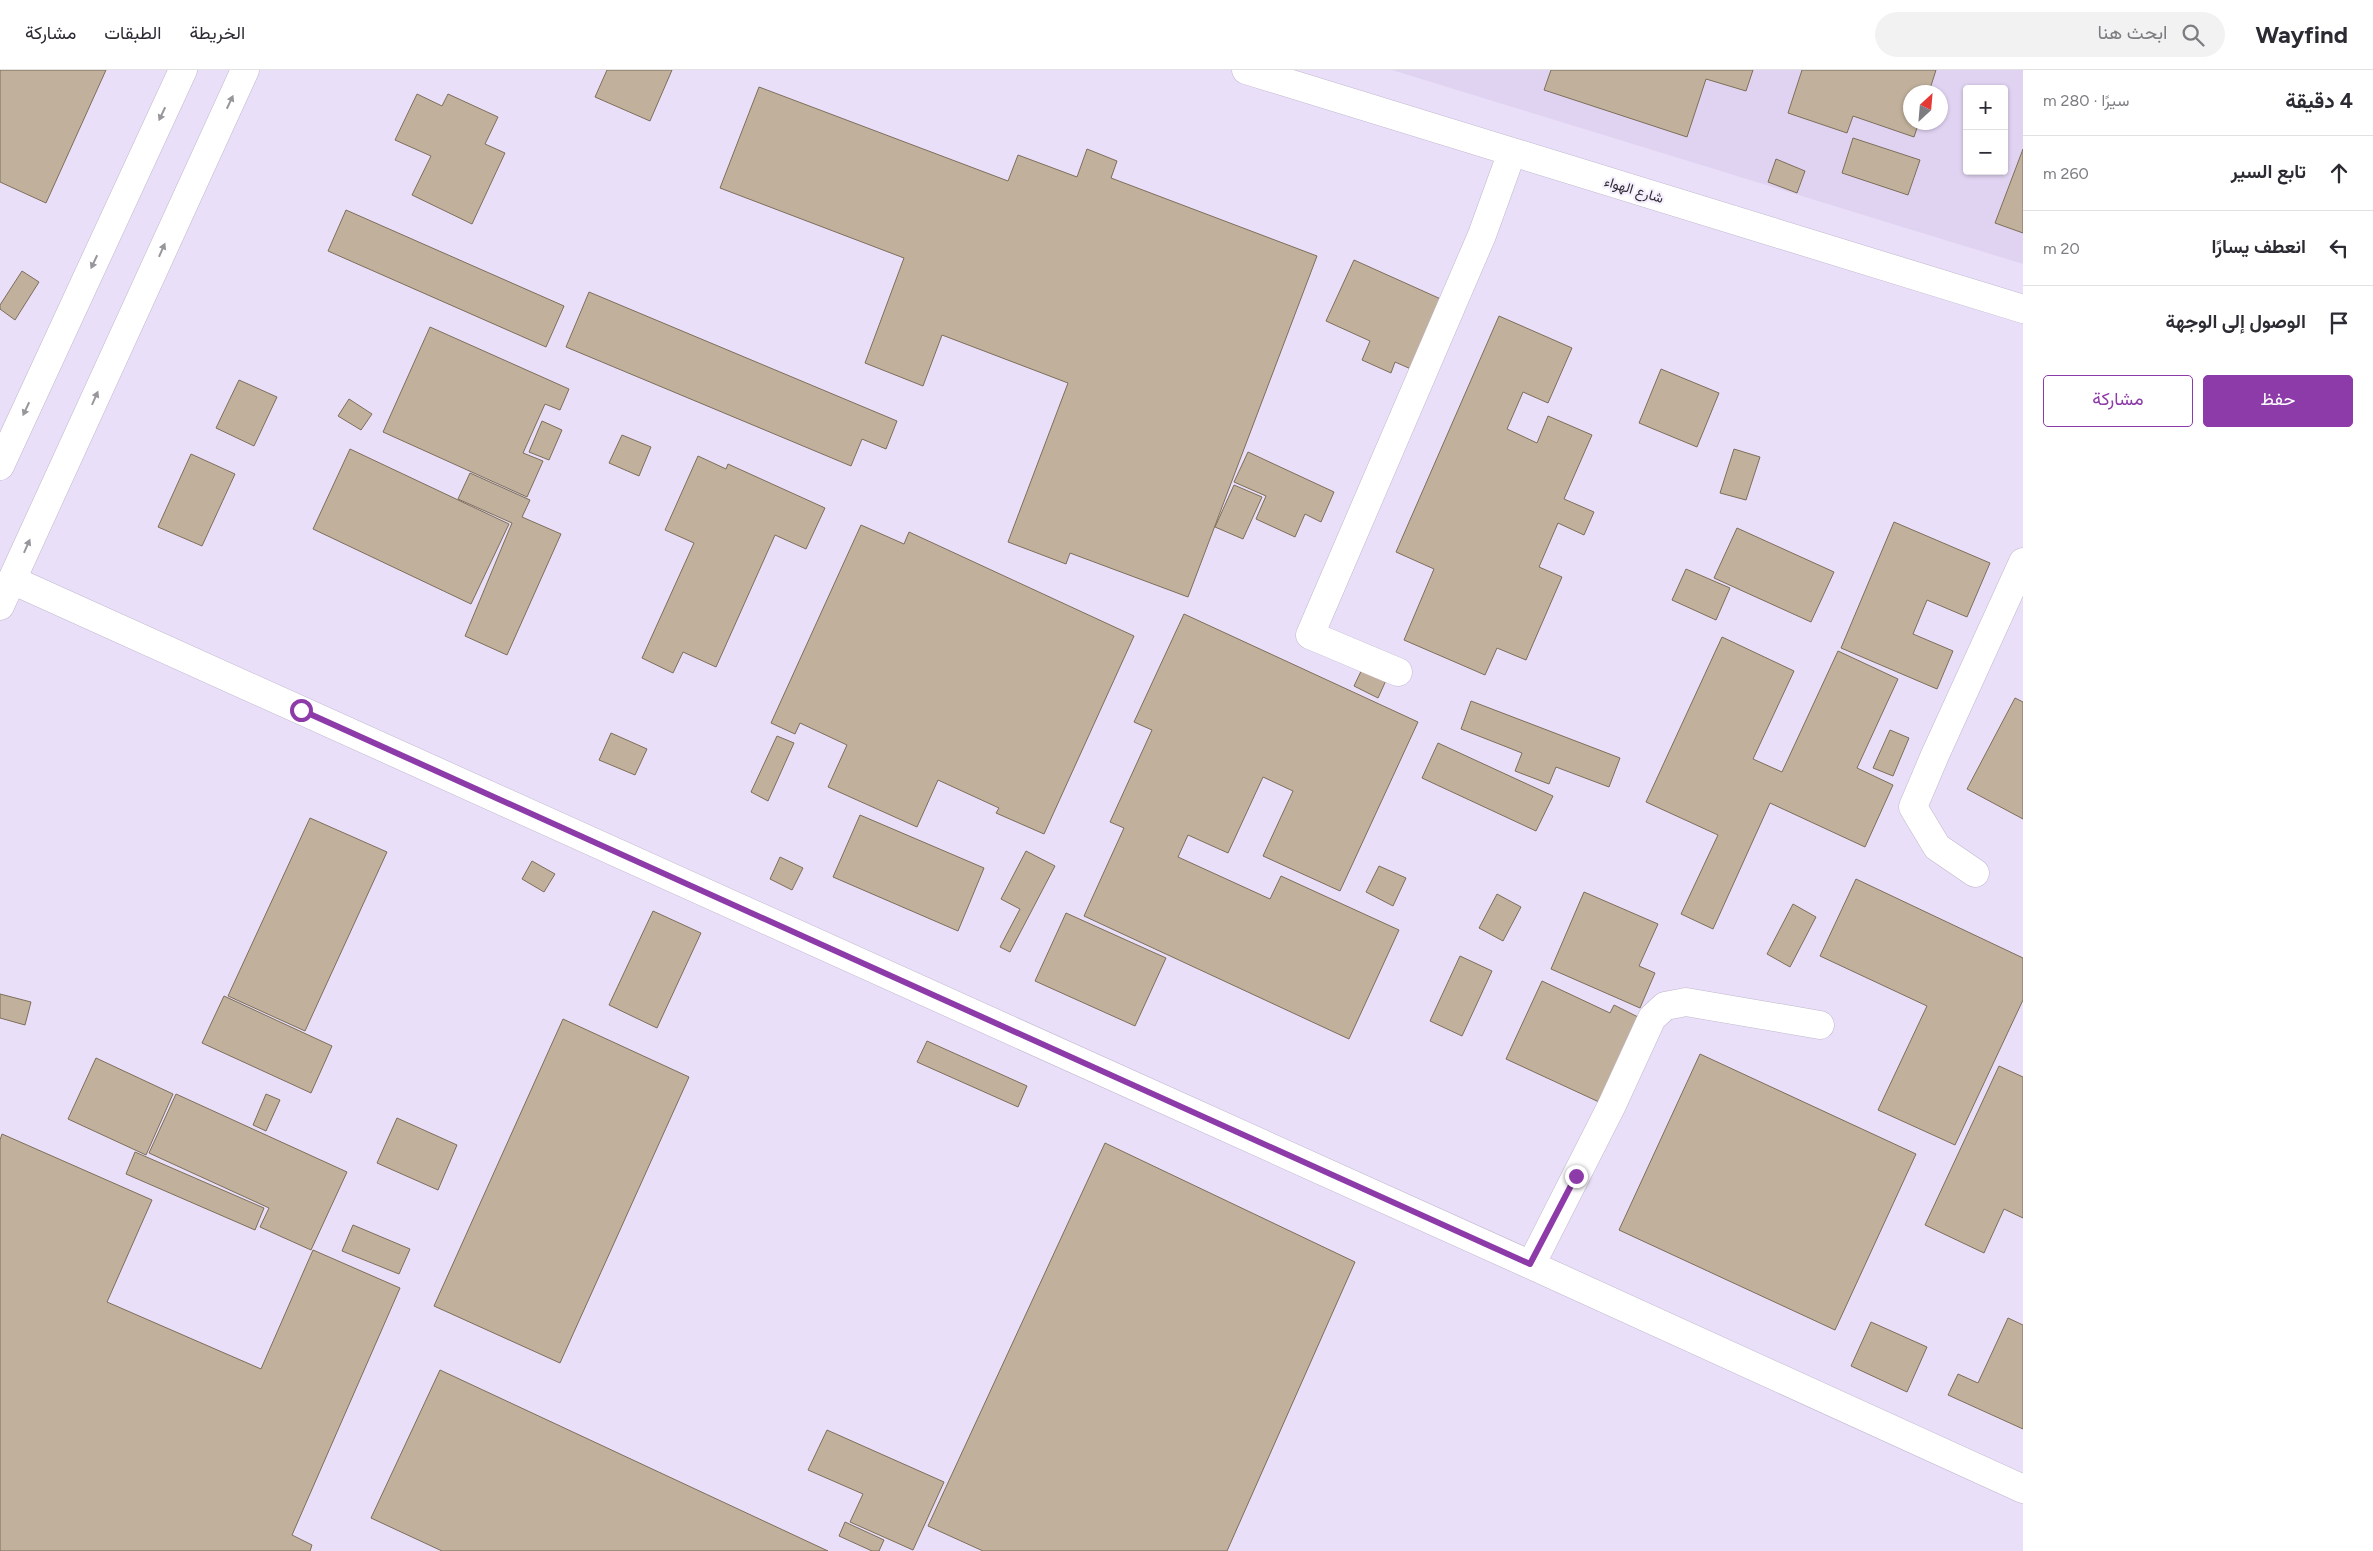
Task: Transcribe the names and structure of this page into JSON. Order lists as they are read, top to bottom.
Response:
{
  "streets": {
    "main road": ["شارع الهواء"]
  },
  "north": "top right",
  "page": {
    "header": "Wayfind",
    "search": "ابحث هنا",
    "nav": ["الخريطة", "الطبقات", "مشاركة"],
    "heading": ["4 دقيقة", "سيرًا · 280 m"],
    "map_buttons": ["+", "−"],
    "list": [
      ["تابع السير", "260 m"],
      ["انعطف يسارًا", "20 m"],
      "الوصول إلى الوجهة"
    ],
    "buttons": ["حفظ", "مشاركة"]
  }
}
